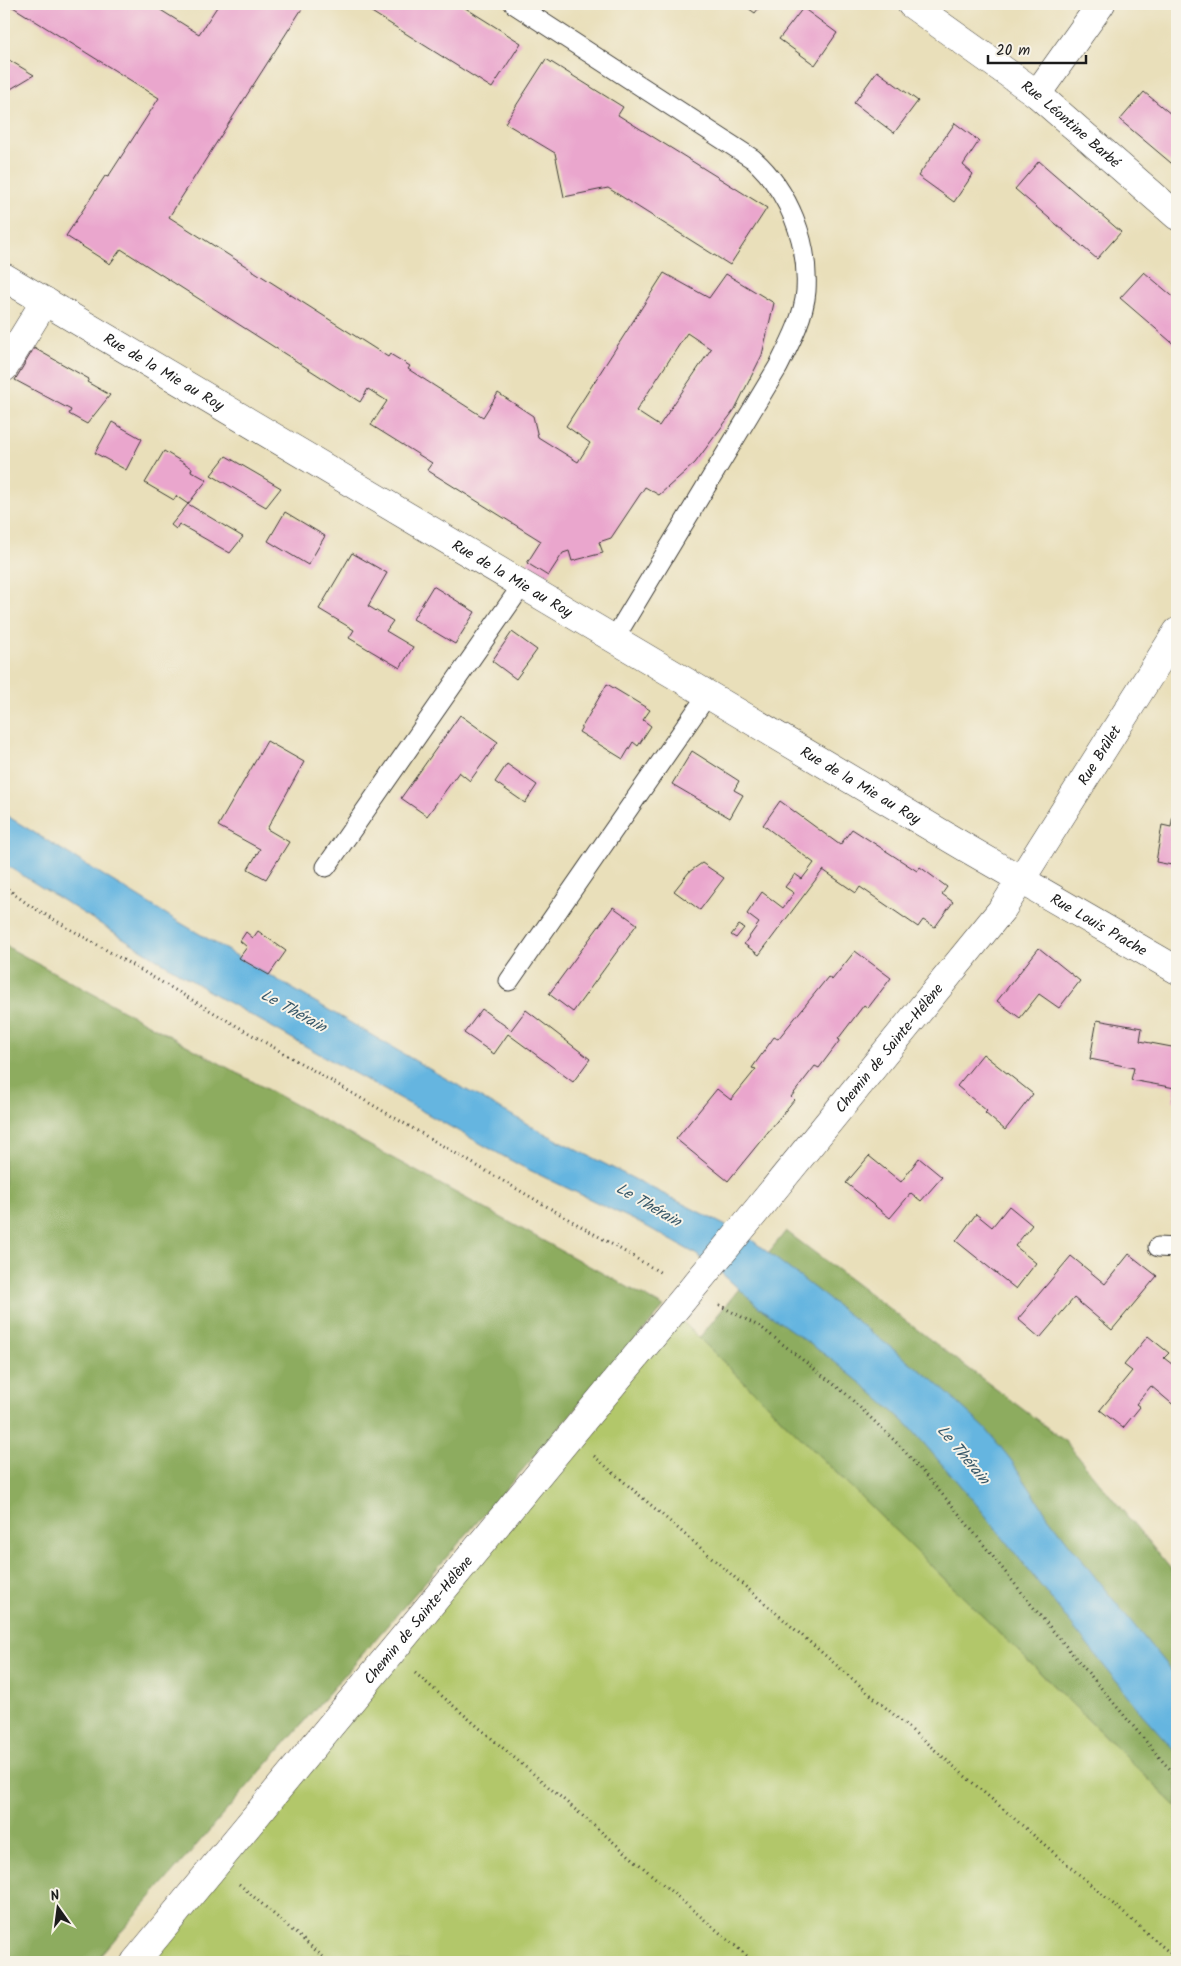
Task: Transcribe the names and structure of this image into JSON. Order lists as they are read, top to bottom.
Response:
{
  "streets": {
    "street": [
      "Rue Léontine Barbé",
      "Rue de la Mie au Roy",
      "Rue Brûlet",
      "Rue Louis Prache",
      "Chemin de Sainte-Hélène"
    ]
  },
  "crossings": [
    ["Rue de la Mie au Roy", "Rue Brûlet"],
    ["Rue de la Mie au Roy", "Rue Louis Prache"],
    ["Rue de la Mie au Roy", "Chemin de Sainte-Hélène"],
    ["Rue Brûlet", "Rue Louis Prache"],
    ["Rue Brûlet", "Chemin de Sainte-Hélène"],
    ["Rue Louis Prache", "Chemin de Sainte-Hélène"]
  ],
  "water": ["Le Thérain"],
  "scale_bar": "20 m",
  "north": "top"
}
